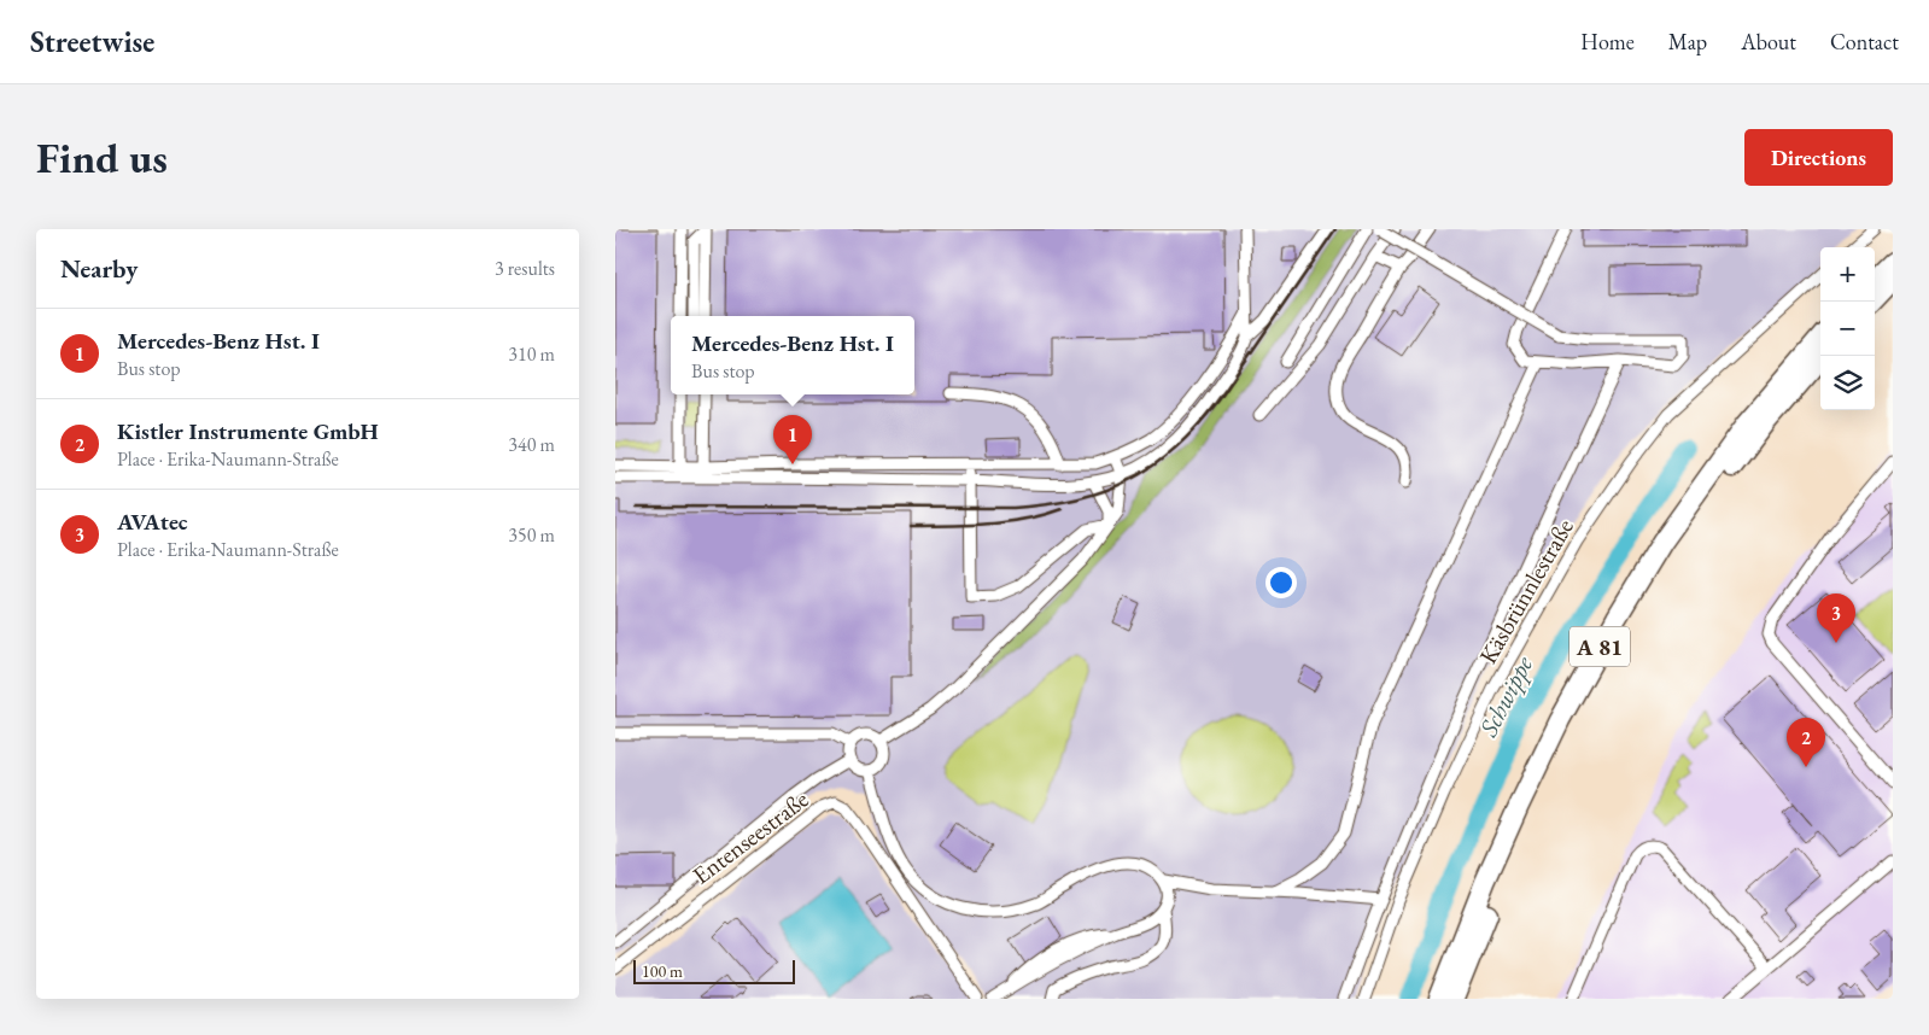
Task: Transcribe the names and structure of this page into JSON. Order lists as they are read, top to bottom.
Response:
{
  "streets": {
    "highway": ["A 81"],
    "street": ["Käsbrünnlestraße", "Entenseestraße"]
  },
  "water": ["Schwippe"],
  "scale_bar": "100 m",
  "page": {
    "header": "Streetwise",
    "nav": [
      "Home",
      "Map",
      "About",
      "Contact"
    ],
    "buttons": "Directions",
    "title": "Find us",
    "heading": ["Nearby", "3 results"],
    "map_buttons": ["+", "−"],
    "list": [
      {
        "mark": "1",
        "name": "Mercedes-Benz Hst. I",
        "note": "Bus stop",
        "value": "310 m"
      },
      {
        "mark": "2",
        "name": "Kistler Instrumente GmbH",
        "note": "Place · Erika-Naumann-Straße",
        "value": "340 m"
      },
      {
        "mark": "3",
        "name": "AVAtec",
        "note": "Place · Erika-Naumann-Straße",
        "value": "350 m"
      }
    ],
    "popup": ["Mercedes-Benz Hst. I", "Bus stop"],
    "pins": ["1", "3", "2"],
    "scale": "100 m"
  }
}
